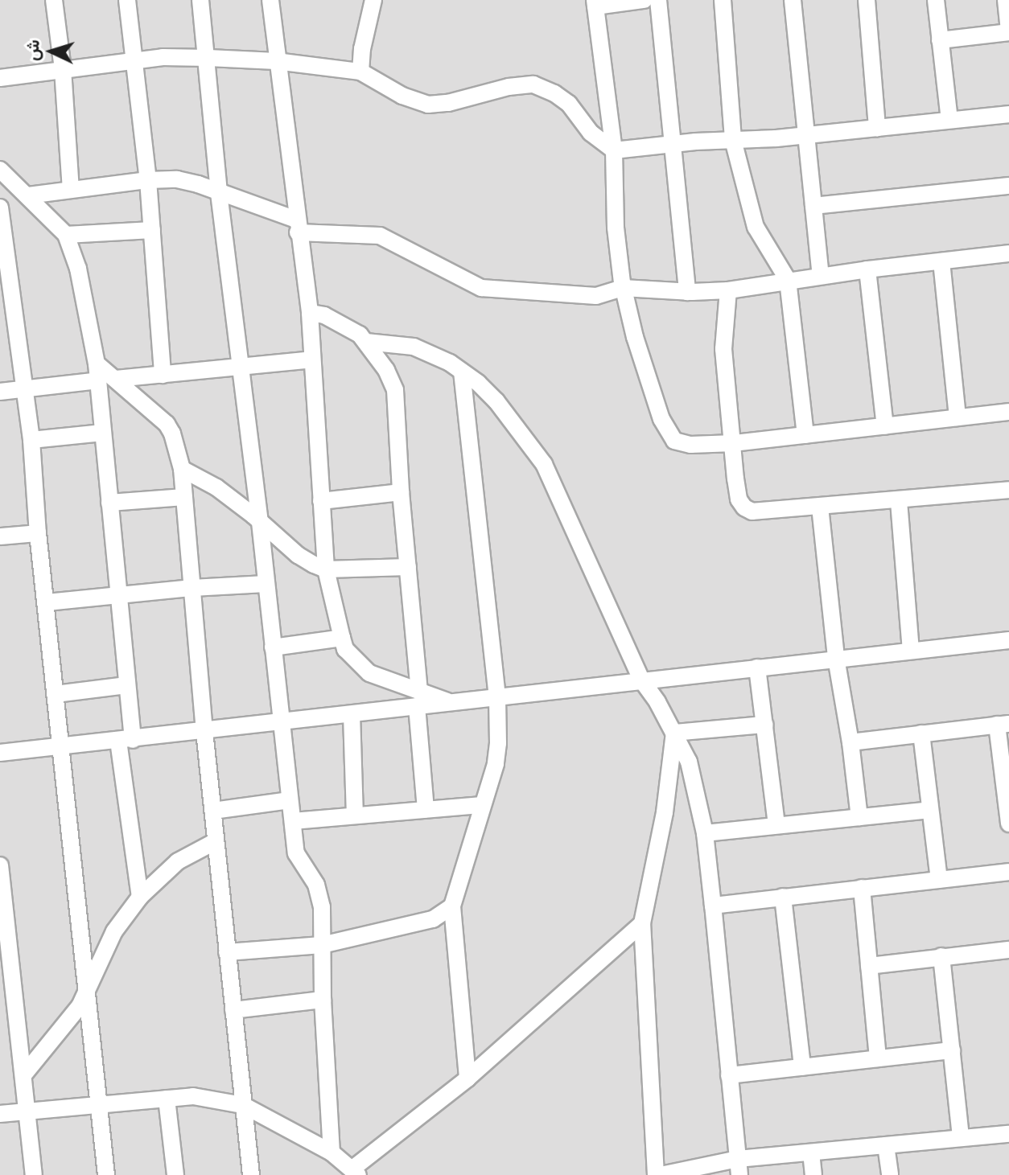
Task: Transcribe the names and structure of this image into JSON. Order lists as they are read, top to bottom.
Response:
{
  "north": "left"
}
